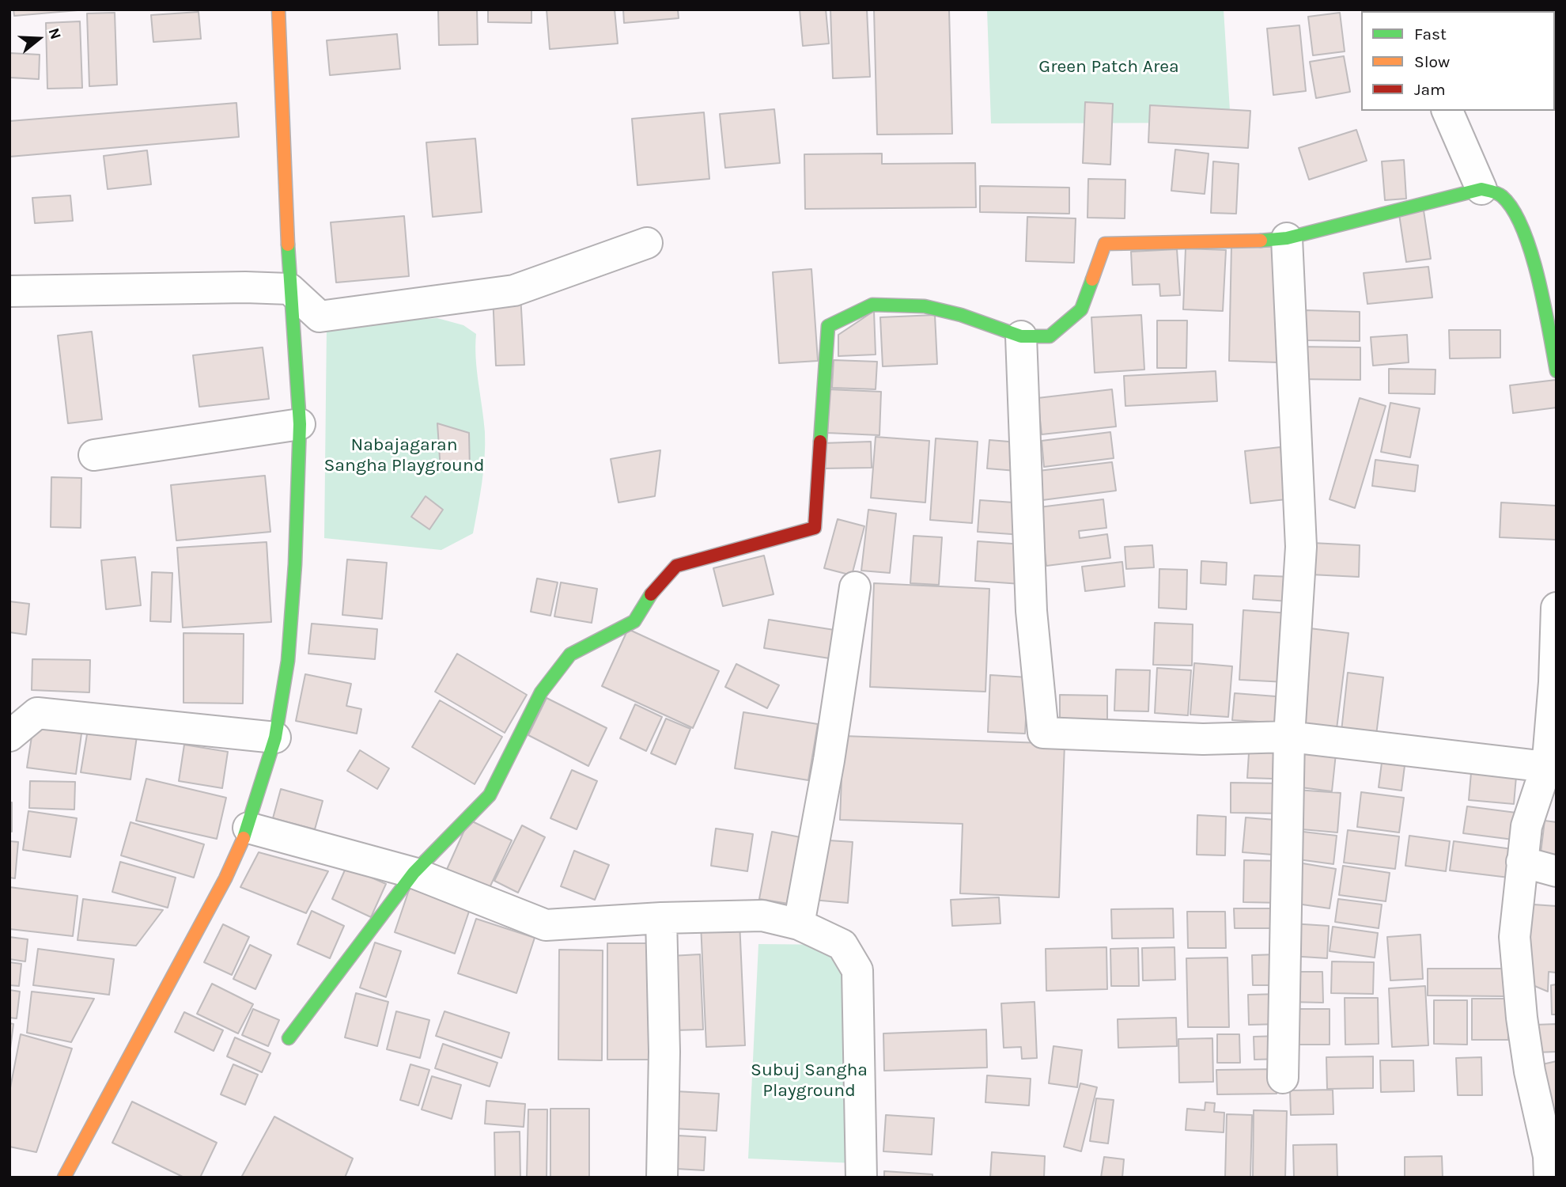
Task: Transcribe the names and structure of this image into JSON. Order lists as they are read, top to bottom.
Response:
{
  "parks": ["Green Patch Area", "Nabajagaran Sangha Playground", "Subuj Sangha Playground"],
  "legend": ["Fast", "Slow", "Jam"],
  "north": "right"
}
